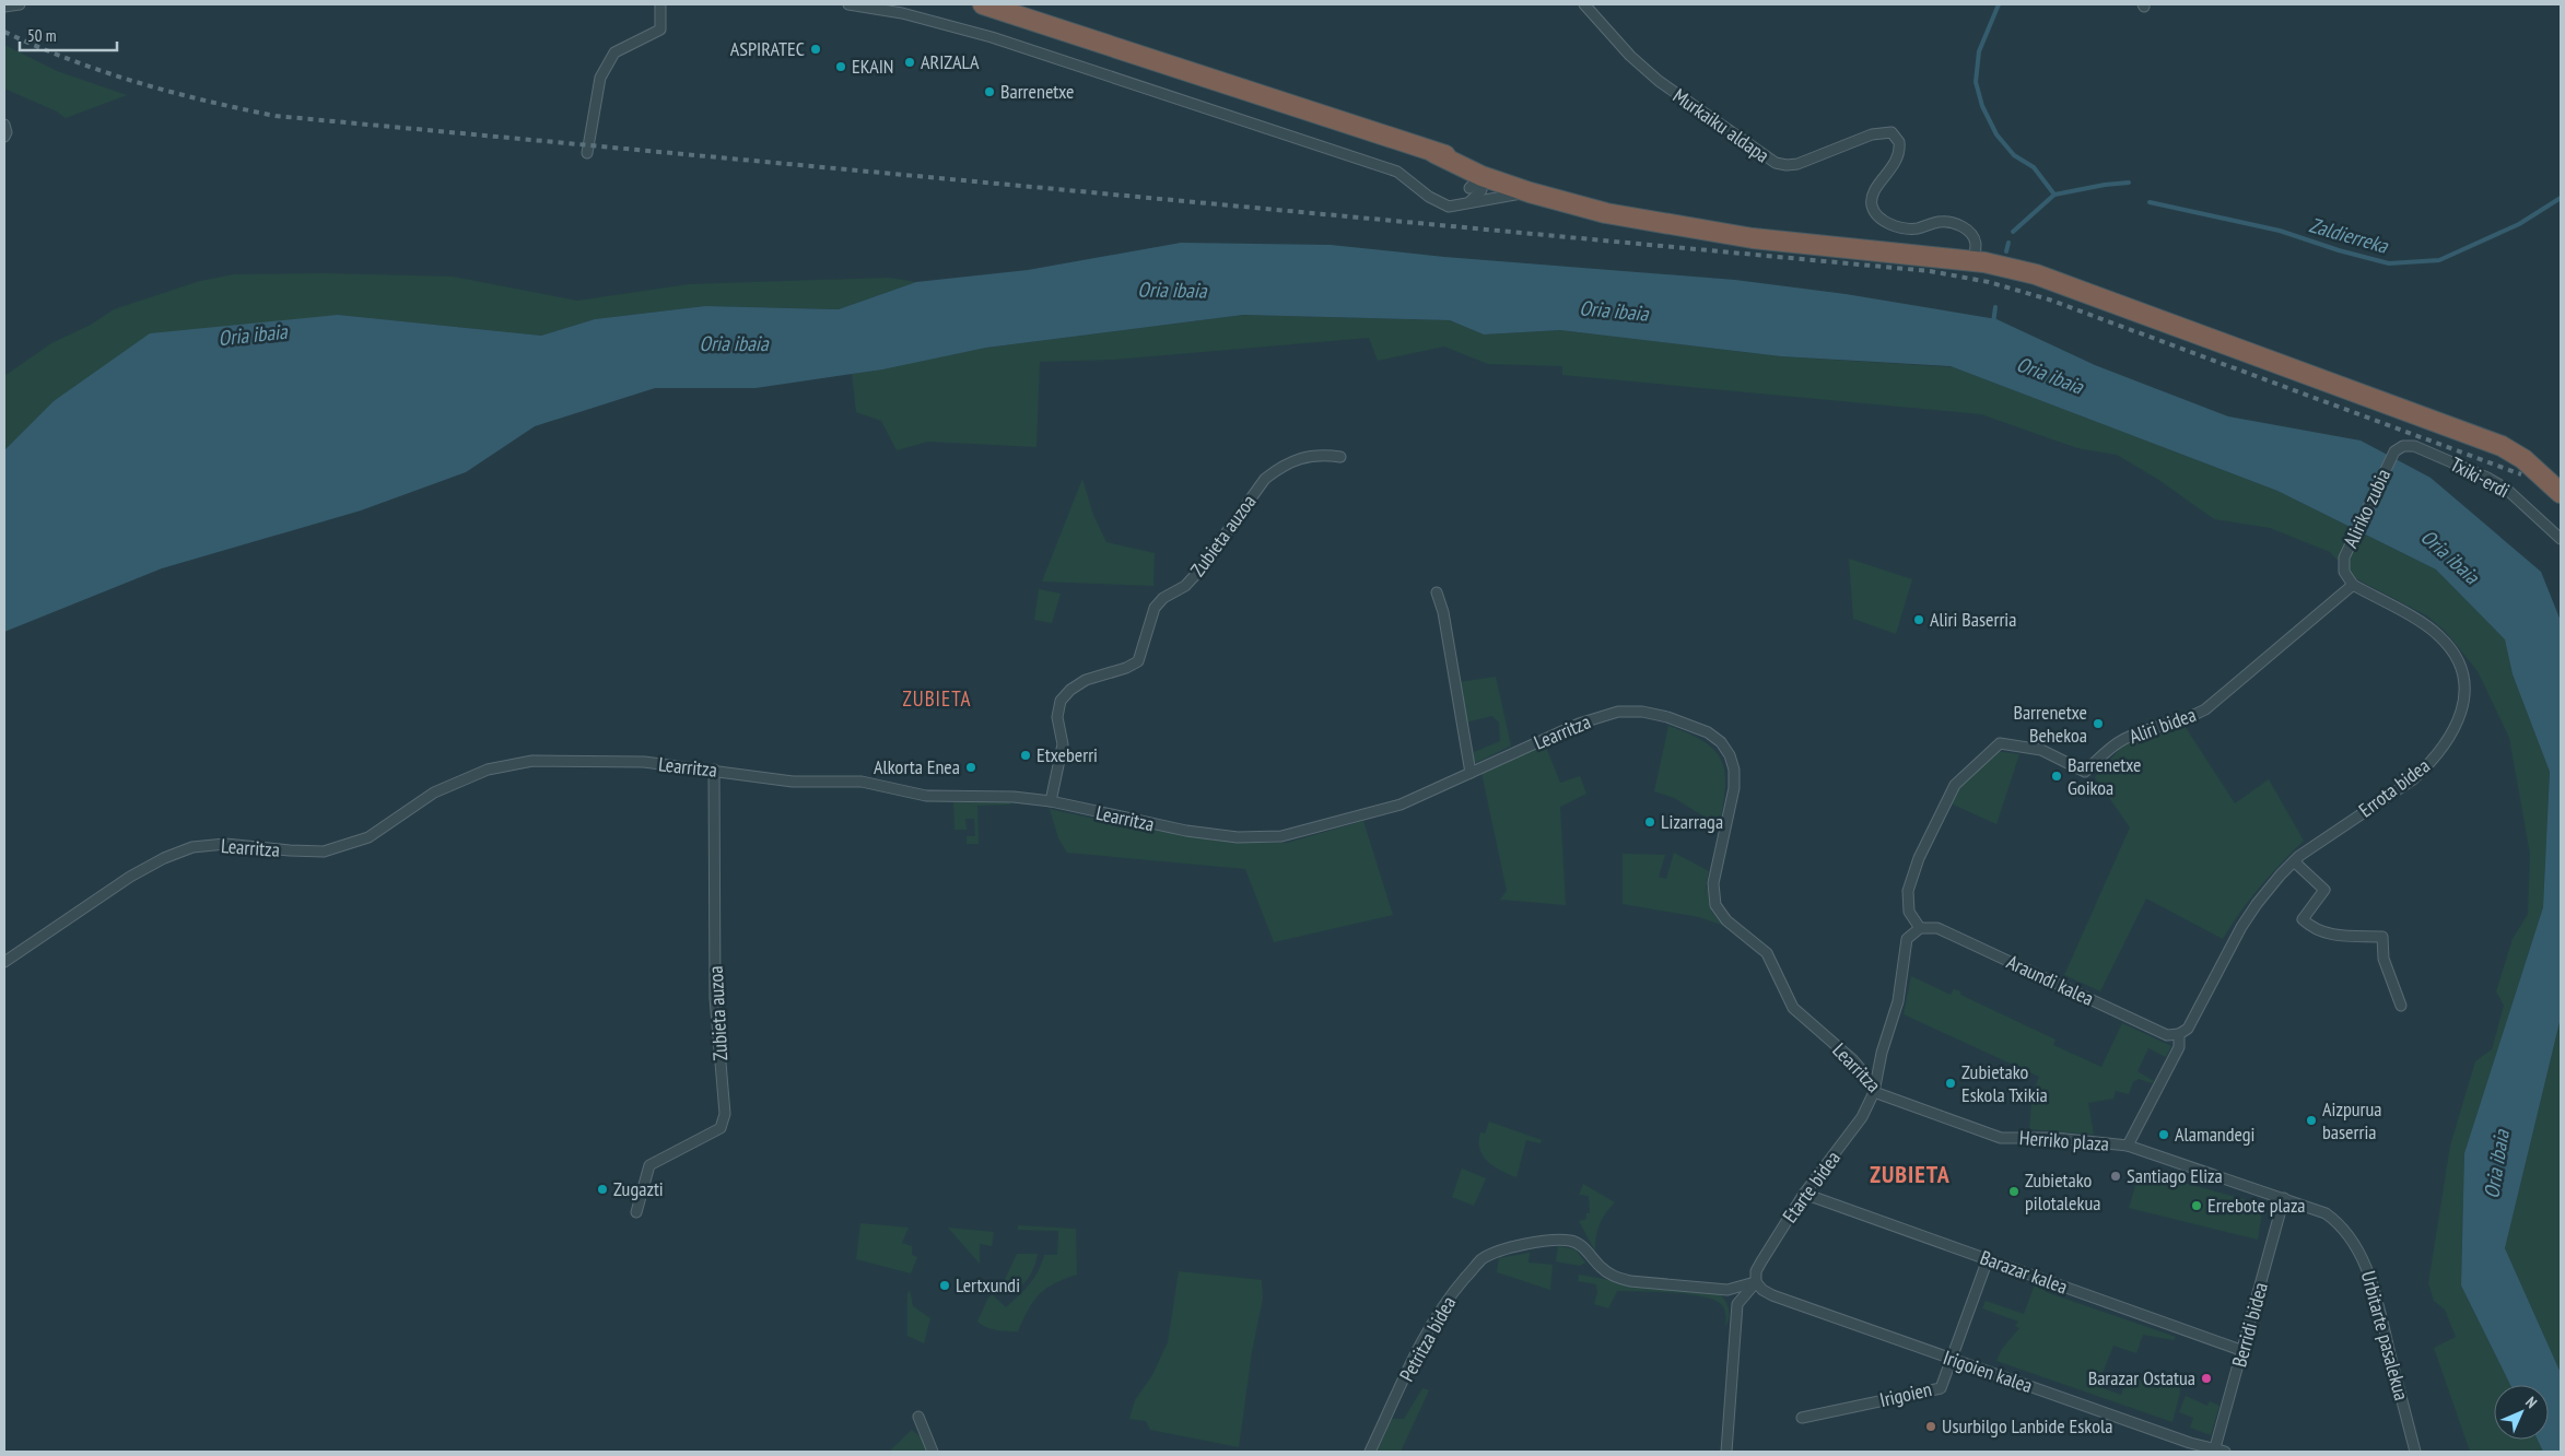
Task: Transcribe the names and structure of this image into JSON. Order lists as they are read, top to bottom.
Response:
{
  "streets": {
    "street": [
      "Murkaiku aldapa",
      "Txiki-erdi",
      "Aliriko zubia",
      "Zubieta auzoa",
      "Aliri bidea",
      "Learritza",
      "Errota bidea",
      "Araundi kalea",
      "Herriko plaza",
      "Etarte bidea",
      "Barazar kalea",
      "Berridi bidea",
      "Urbitarte pasalekua",
      "Petritza bidea",
      "Irigoien kalea",
      "Irigoien"
    ]
  },
  "crossings": [
    ["Txiki-erdi", "Aliriko zubia"],
    ["Aliriko zubia", "Aliri bidea"],
    ["Aliriko zubia", "Errota bidea"],
    ["Zubieta auzoa", "Learritza"],
    ["Aliri bidea", "Errota bidea"],
    ["Aliri bidea", "Araundi kalea"],
    ["Aliri bidea", "Etarte bidea"],
    ["Learritza", "Herriko plaza"],
    ["Learritza", "Etarte bidea"],
    ["Errota bidea", "Araundi kalea"],
    ["Errota bidea", "Herriko plaza"],
    ["Errota bidea", "Urbitarte pasalekua"],
    ["Araundi kalea", "Etarte bidea"],
    ["Herriko plaza", "Urbitarte pasalekua"],
    ["Etarte bidea", "Barazar kalea"],
    ["Etarte bidea", "Petritza bidea"],
    ["Etarte bidea", "Irigoien kalea"],
    ["Barazar kalea", "Berridi bidea"],
    ["Barazar kalea", "Irigoien"],
    ["Berridi bidea", "Urbitarte pasalekua"],
    ["Berridi bidea", "Irigoien kalea"],
    ["Petritza bidea", "Irigoien kalea"],
    ["Irigoien kalea", "Irigoien"]
  ],
  "districts": ["ZUBIETA", "ZUBIETA"],
  "water": ["Zaldierreka", "Oria ibaia"],
  "places": [
    "ASPIRATEC",
    "ARIZALA",
    "EKAIN",
    "Barrenetxe",
    "Aliri Baserria",
    "Barrenetxe Behekoa",
    "Etxeberri",
    "Alkorta Enea",
    "Barrenetxe Goikoa",
    "Lizarraga",
    "Zubietako Eskola Txikia",
    "Aizpurua baserria",
    "Alamandegi",
    "Santiago Eliza",
    "Zugazti",
    "Zubietako pilotalekua",
    "Errebote plaza",
    "Lertxundi",
    "Barazar Ostatua",
    "Usurbilgo Lanbide Eskola"
  ],
  "scale_bar": "50 m",
  "north": "top right"
}
